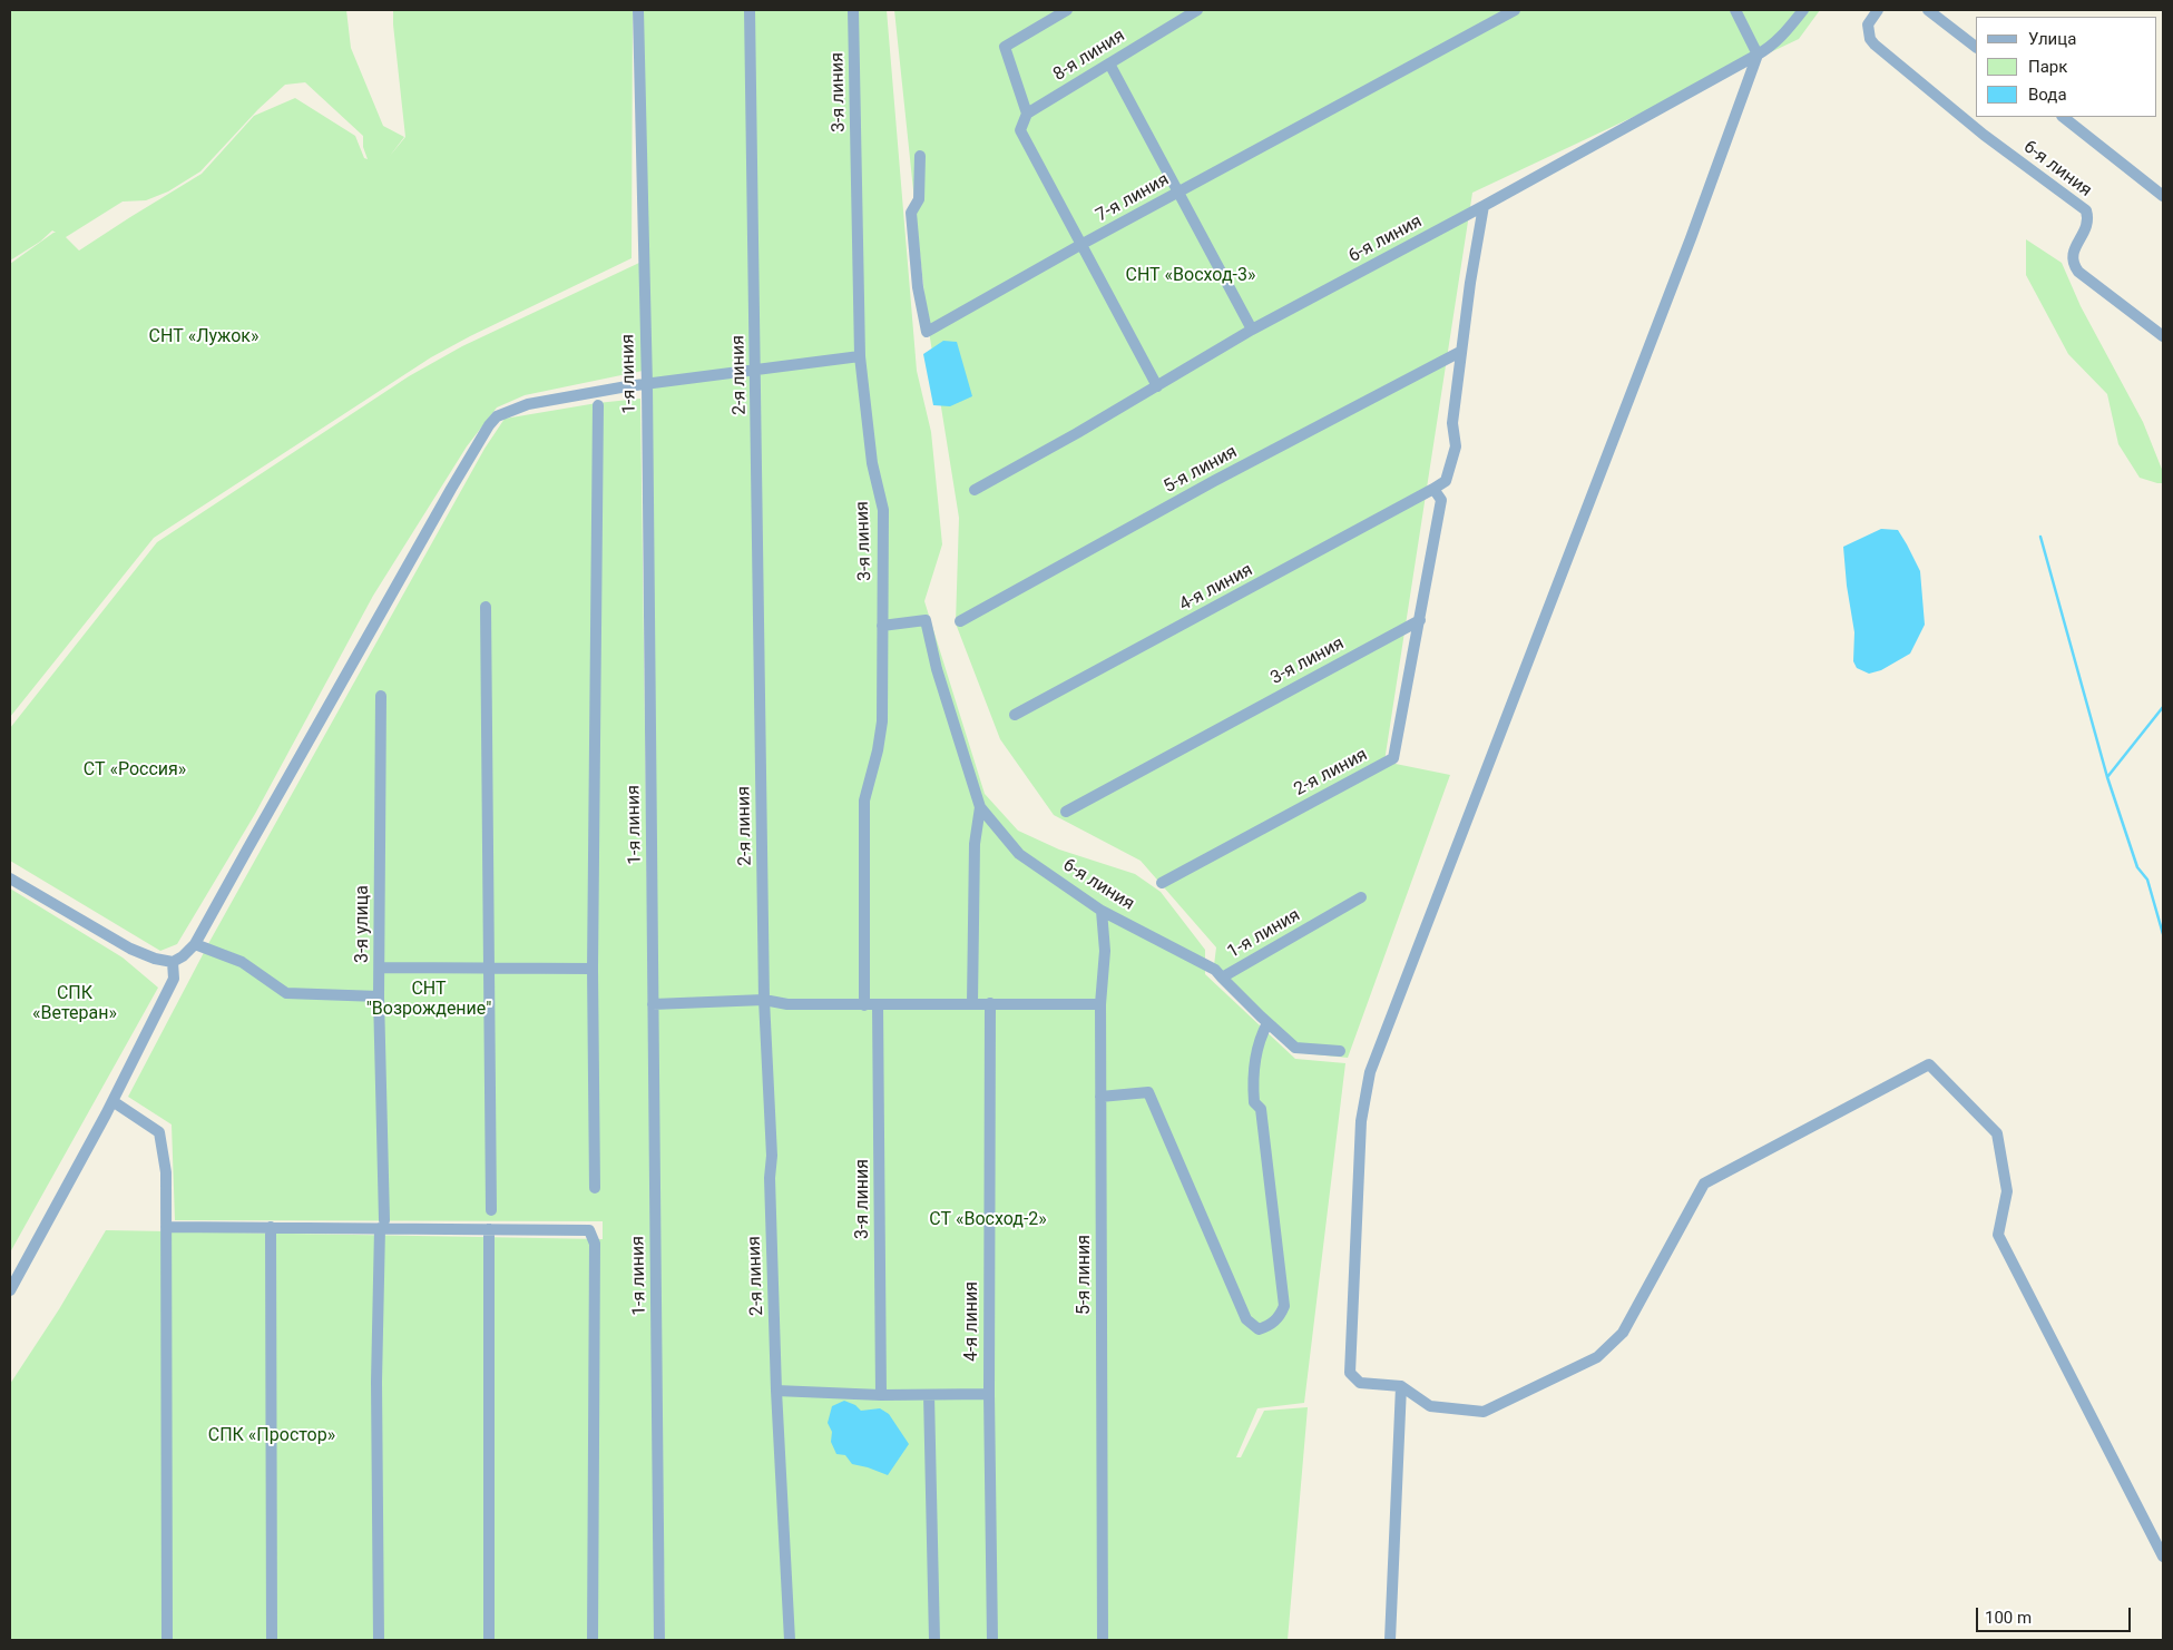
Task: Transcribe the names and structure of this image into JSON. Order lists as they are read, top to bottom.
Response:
{
  "streets": {
    "street": [
      "8-я линия",
      "3-я линия",
      "6-я линия",
      "7-я линия",
      "1-я линия",
      "2-я линия",
      "5-я линия",
      "4-я линия",
      "3-я улица"
    ]
  },
  "crossings": [
    ["3-я линия", "2-я линия"],
    ["6-я линия", "1-я линия"],
    ["6-я линия", "5-я линия"]
  ],
  "parks": [
    "СНТ «Восход-3»",
    "СНТ «Лужок»",
    "СТ «Россия»",
    "СНТ \"Возрождение\"",
    "СПК «Ветеран»",
    "СТ «Восход-2»",
    "СПК «Простор»"
  ],
  "legend": ["Улица", "Парк", "Вода"],
  "scale_bar": "100 m"
}
